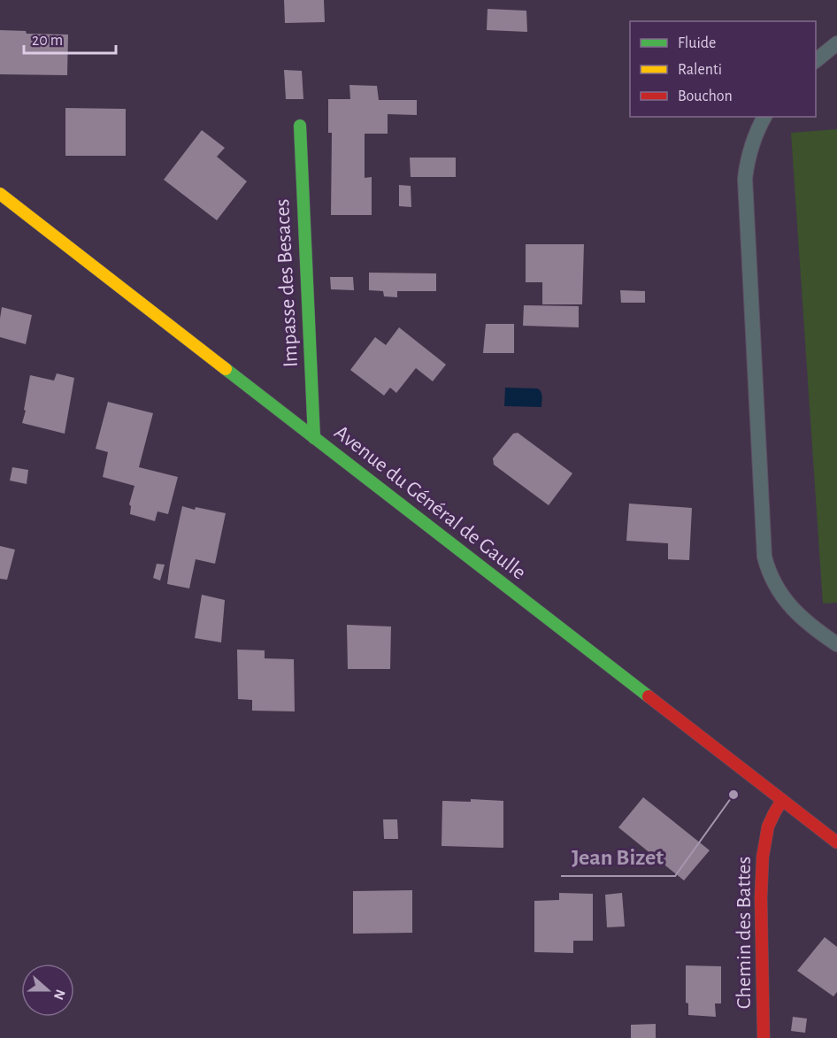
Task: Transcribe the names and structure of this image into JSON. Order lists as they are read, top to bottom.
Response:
{
  "streets": {
    "main road": ["Impasse des Besaces", "Avenue du Général de Gaulle", "Chemin des Battes"]
  },
  "crossings": [
    ["Impasse des Besaces", "Avenue du Général de Gaulle"],
    ["Avenue du Général de Gaulle", "Chemin des Battes"]
  ],
  "places": ["Jean Bizet"],
  "legend": ["Fluide", "Ralenti", "Bouchon"],
  "scale_bar": "20 m",
  "north": "right"
}
